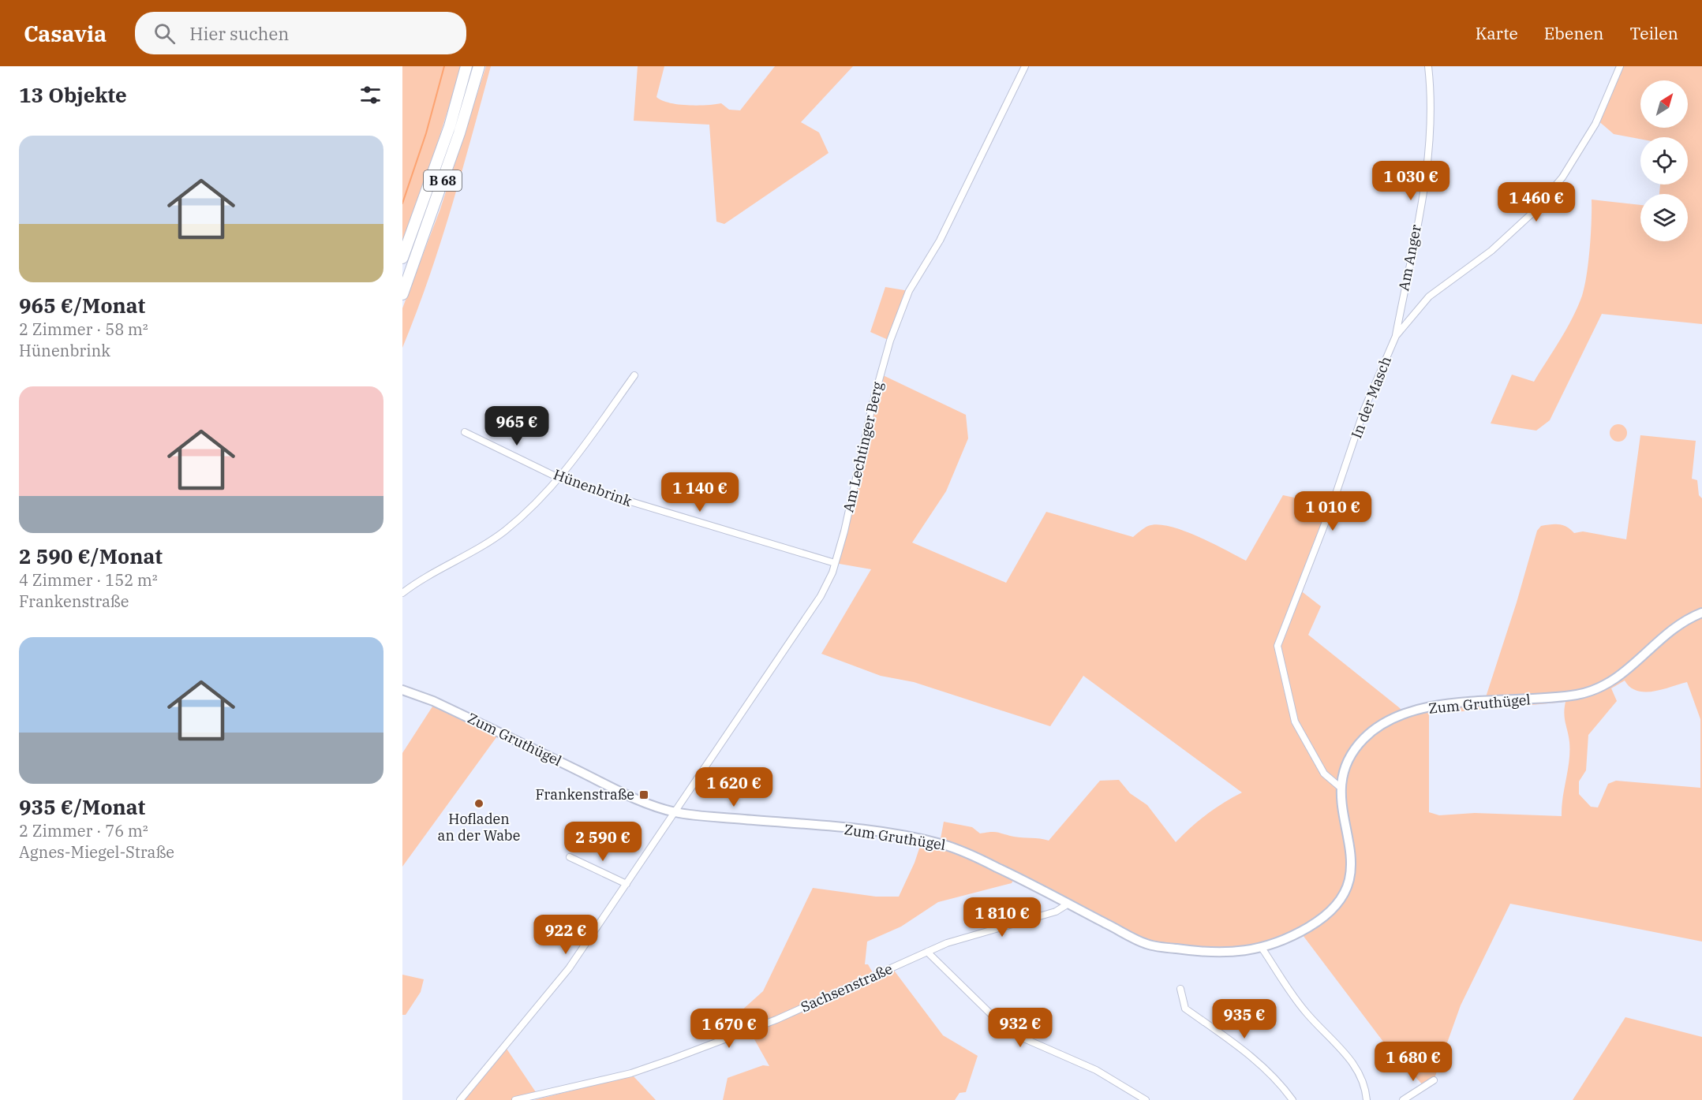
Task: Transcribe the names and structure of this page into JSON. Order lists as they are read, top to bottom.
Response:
{
  "streets": {
    "highway": ["B 68"],
    "street": [
      "Am Anger",
      "In der Masch",
      "Am Lechtinger Berg",
      "Hünenbrink",
      "Zum Gruthügel",
      "Sachsenstraße"
    ]
  },
  "crossings": [
    ["Am Anger", "In der Masch"],
    ["In der Masch", "Zum Gruthügel"],
    ["Am Lechtinger Berg", "Hünenbrink"],
    ["Am Lechtinger Berg", "Zum Gruthügel"],
    ["Zum Gruthügel", "Sachsenstraße"]
  ],
  "places": {
    "transit": ["Frankenstraße"],
    "other": ["Hofladen an der Wabe"]
  },
  "north": "top right",
  "page": {
    "header": "Casavia",
    "search": "Hier suchen",
    "nav": ["Karte", "Ebenen", "Teilen"],
    "heading": "13 Objekte",
    "list": [
      {
        "name": "965 €/Monat",
        "note": "2 Zimmer · 58 m² · Hünenbrink"
      },
      {
        "name": "2 590 €/Monat",
        "note": "4 Zimmer · 152 m² · Frankenstraße"
      },
      {
        "name": "935 €/Monat",
        "note": "2 Zimmer · 76 m² · Agnes-Miegel-Straße"
      }
    ],
    "price": [
      "1 030 €",
      "1 460 €",
      "965 €",
      "1 140 €",
      "1 010 €",
      "1 620 €",
      "2 590 €",
      "1 810 €",
      "922 €",
      "935 €",
      "932 €",
      "1 670 €",
      "1 680 €"
    ]
  }
}
